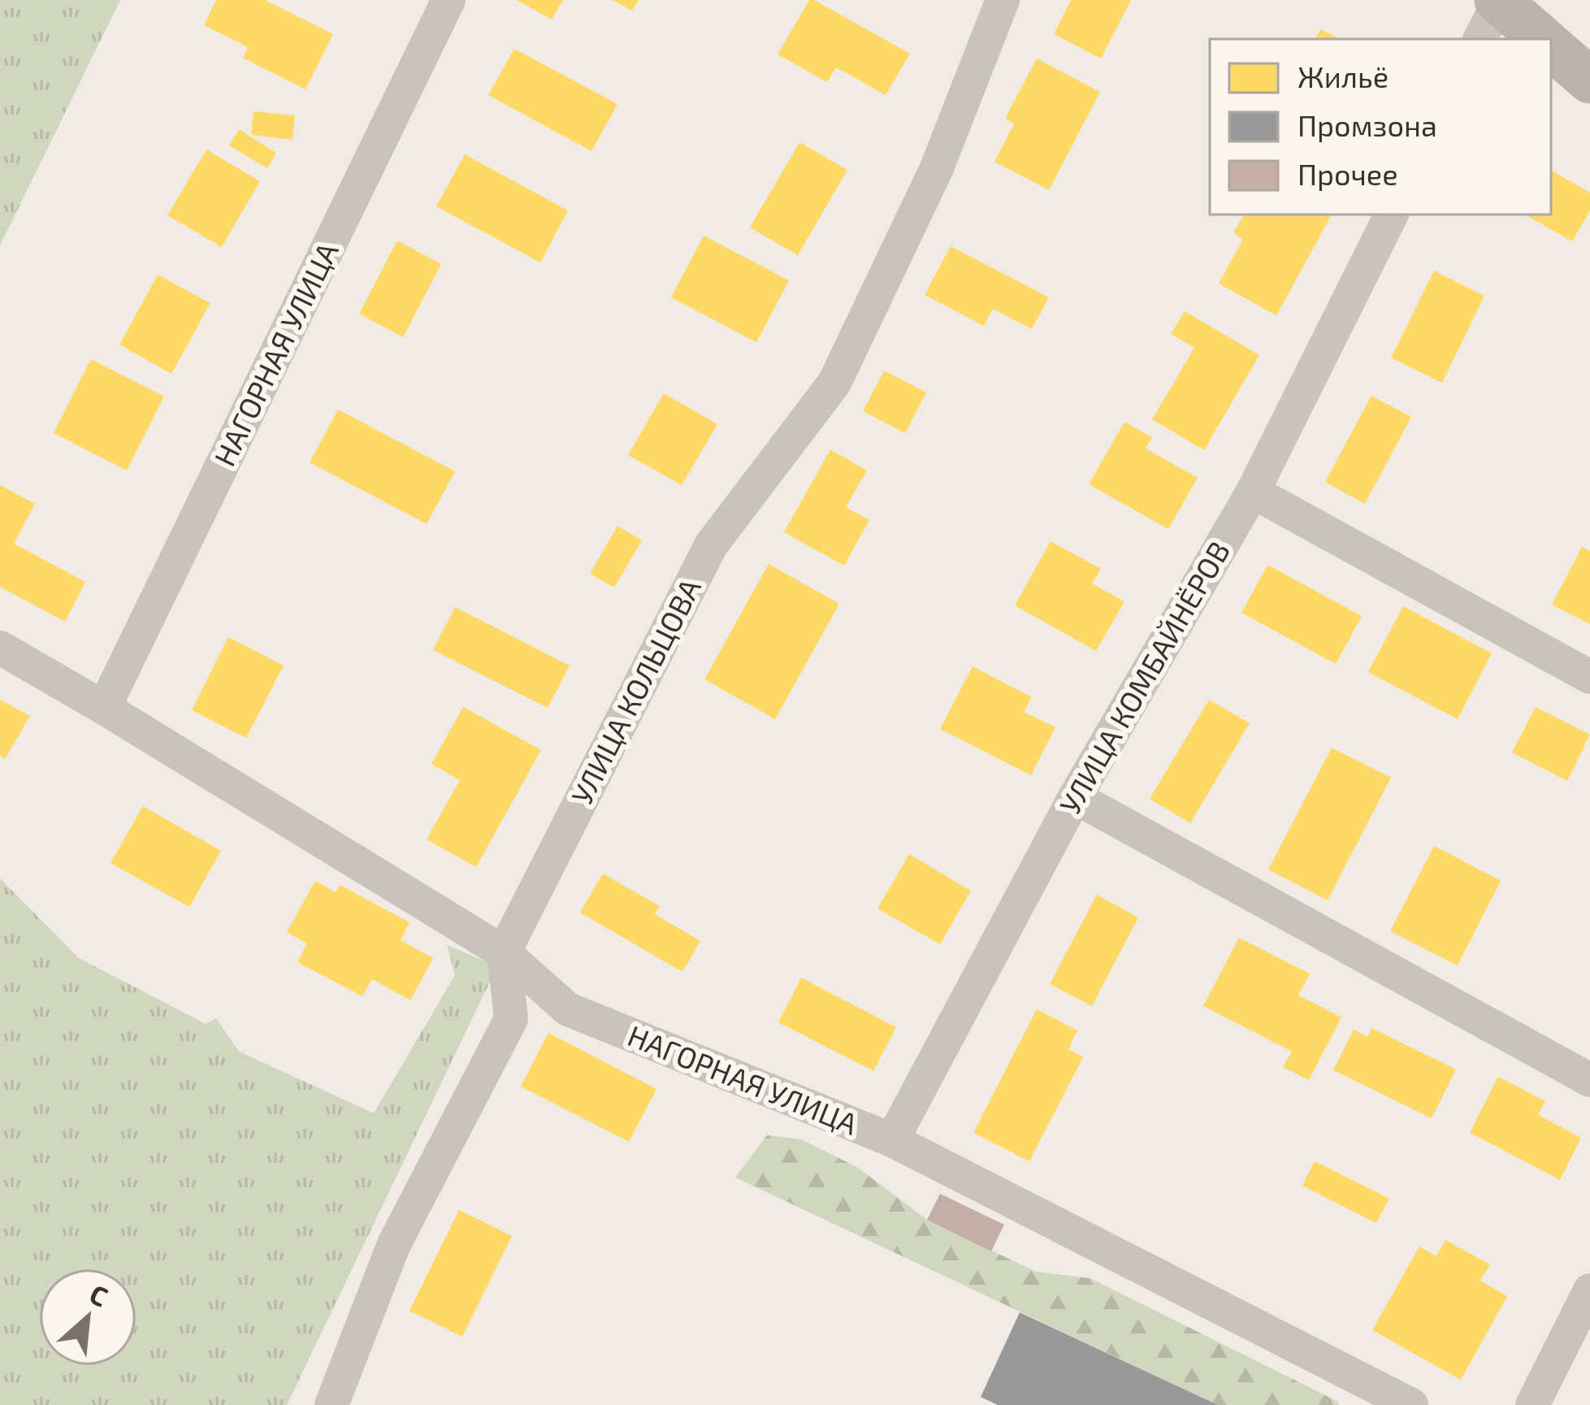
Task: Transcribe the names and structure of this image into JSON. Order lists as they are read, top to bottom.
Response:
{
  "streets": {
    "street": ["НАГОРНАЯ УЛИЦА", "УЛИЦА КОМБАЙНЁРОВ", "УЛИЦА КОЛЬЦОВА"]
  },
  "crossings": [
    ["НАГОРНАЯ УЛИЦА", "УЛИЦА КОМБАЙНЁРОВ"],
    ["НАГОРНАЯ УЛИЦА", "УЛИЦА КОЛЬЦОВА"]
  ],
  "legend": ["Жильё", "Промзона", "Прочее"],
  "north": "top right"
}
